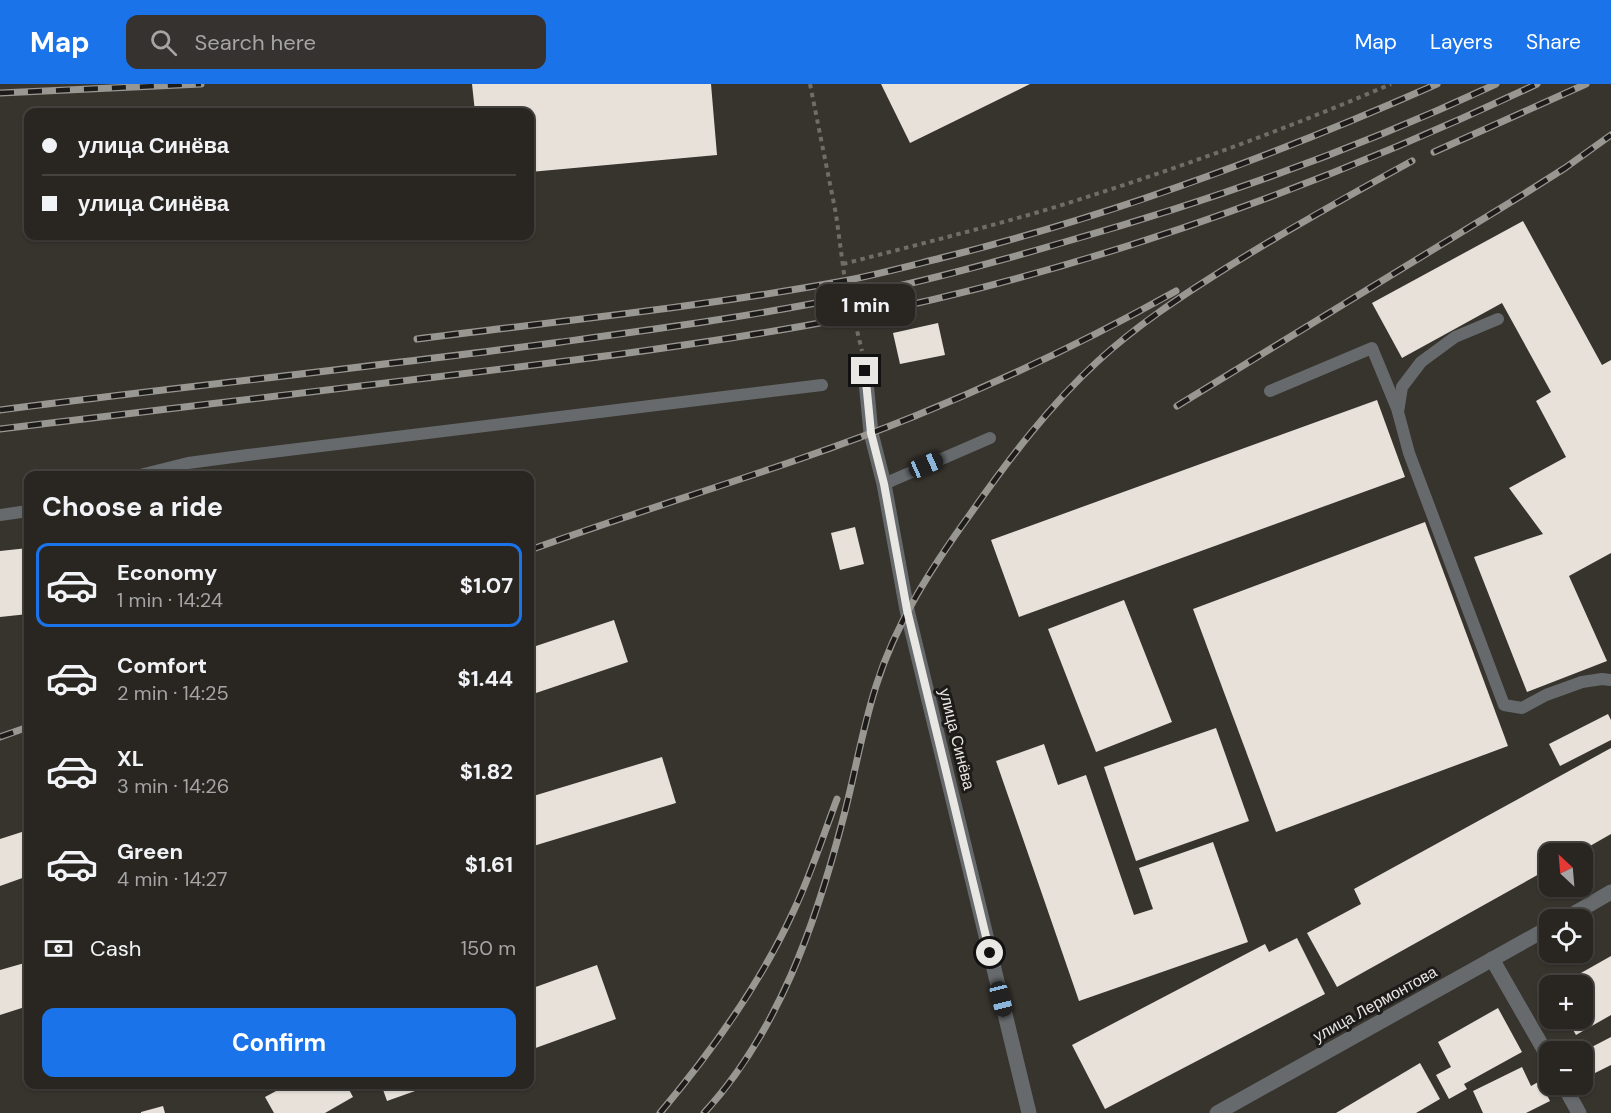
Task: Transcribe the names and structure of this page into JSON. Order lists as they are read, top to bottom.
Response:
{
  "streets": {
    "street": ["улица Синёва", "улица Лермонтова"]
  },
  "north": "top left",
  "page": {
    "header": "Map",
    "search": "Search here",
    "nav": ["Map", "Layers", "Share"],
    "banner": ["улица Синёва", "улица Синёва"],
    "bubble": "1 min",
    "heading": "Choose a ride",
    "list": [
      {
        "name": "Economy",
        "note": "1 min · 14:24",
        "value": "$1.07"
      },
      {
        "name": "Comfort",
        "note": "2 min · 14:25",
        "value": "$1.44"
      },
      {
        "name": "XL",
        "note": "3 min · 14:26",
        "value": "$1.82"
      },
      {
        "name": "Green",
        "note": "4 min · 14:27",
        "value": "$1.61"
      }
    ],
    "map_buttons": ["+", "−"],
    "pay": ["Cash", "150 m"],
    "buttons": "Confirm"
  }
}
